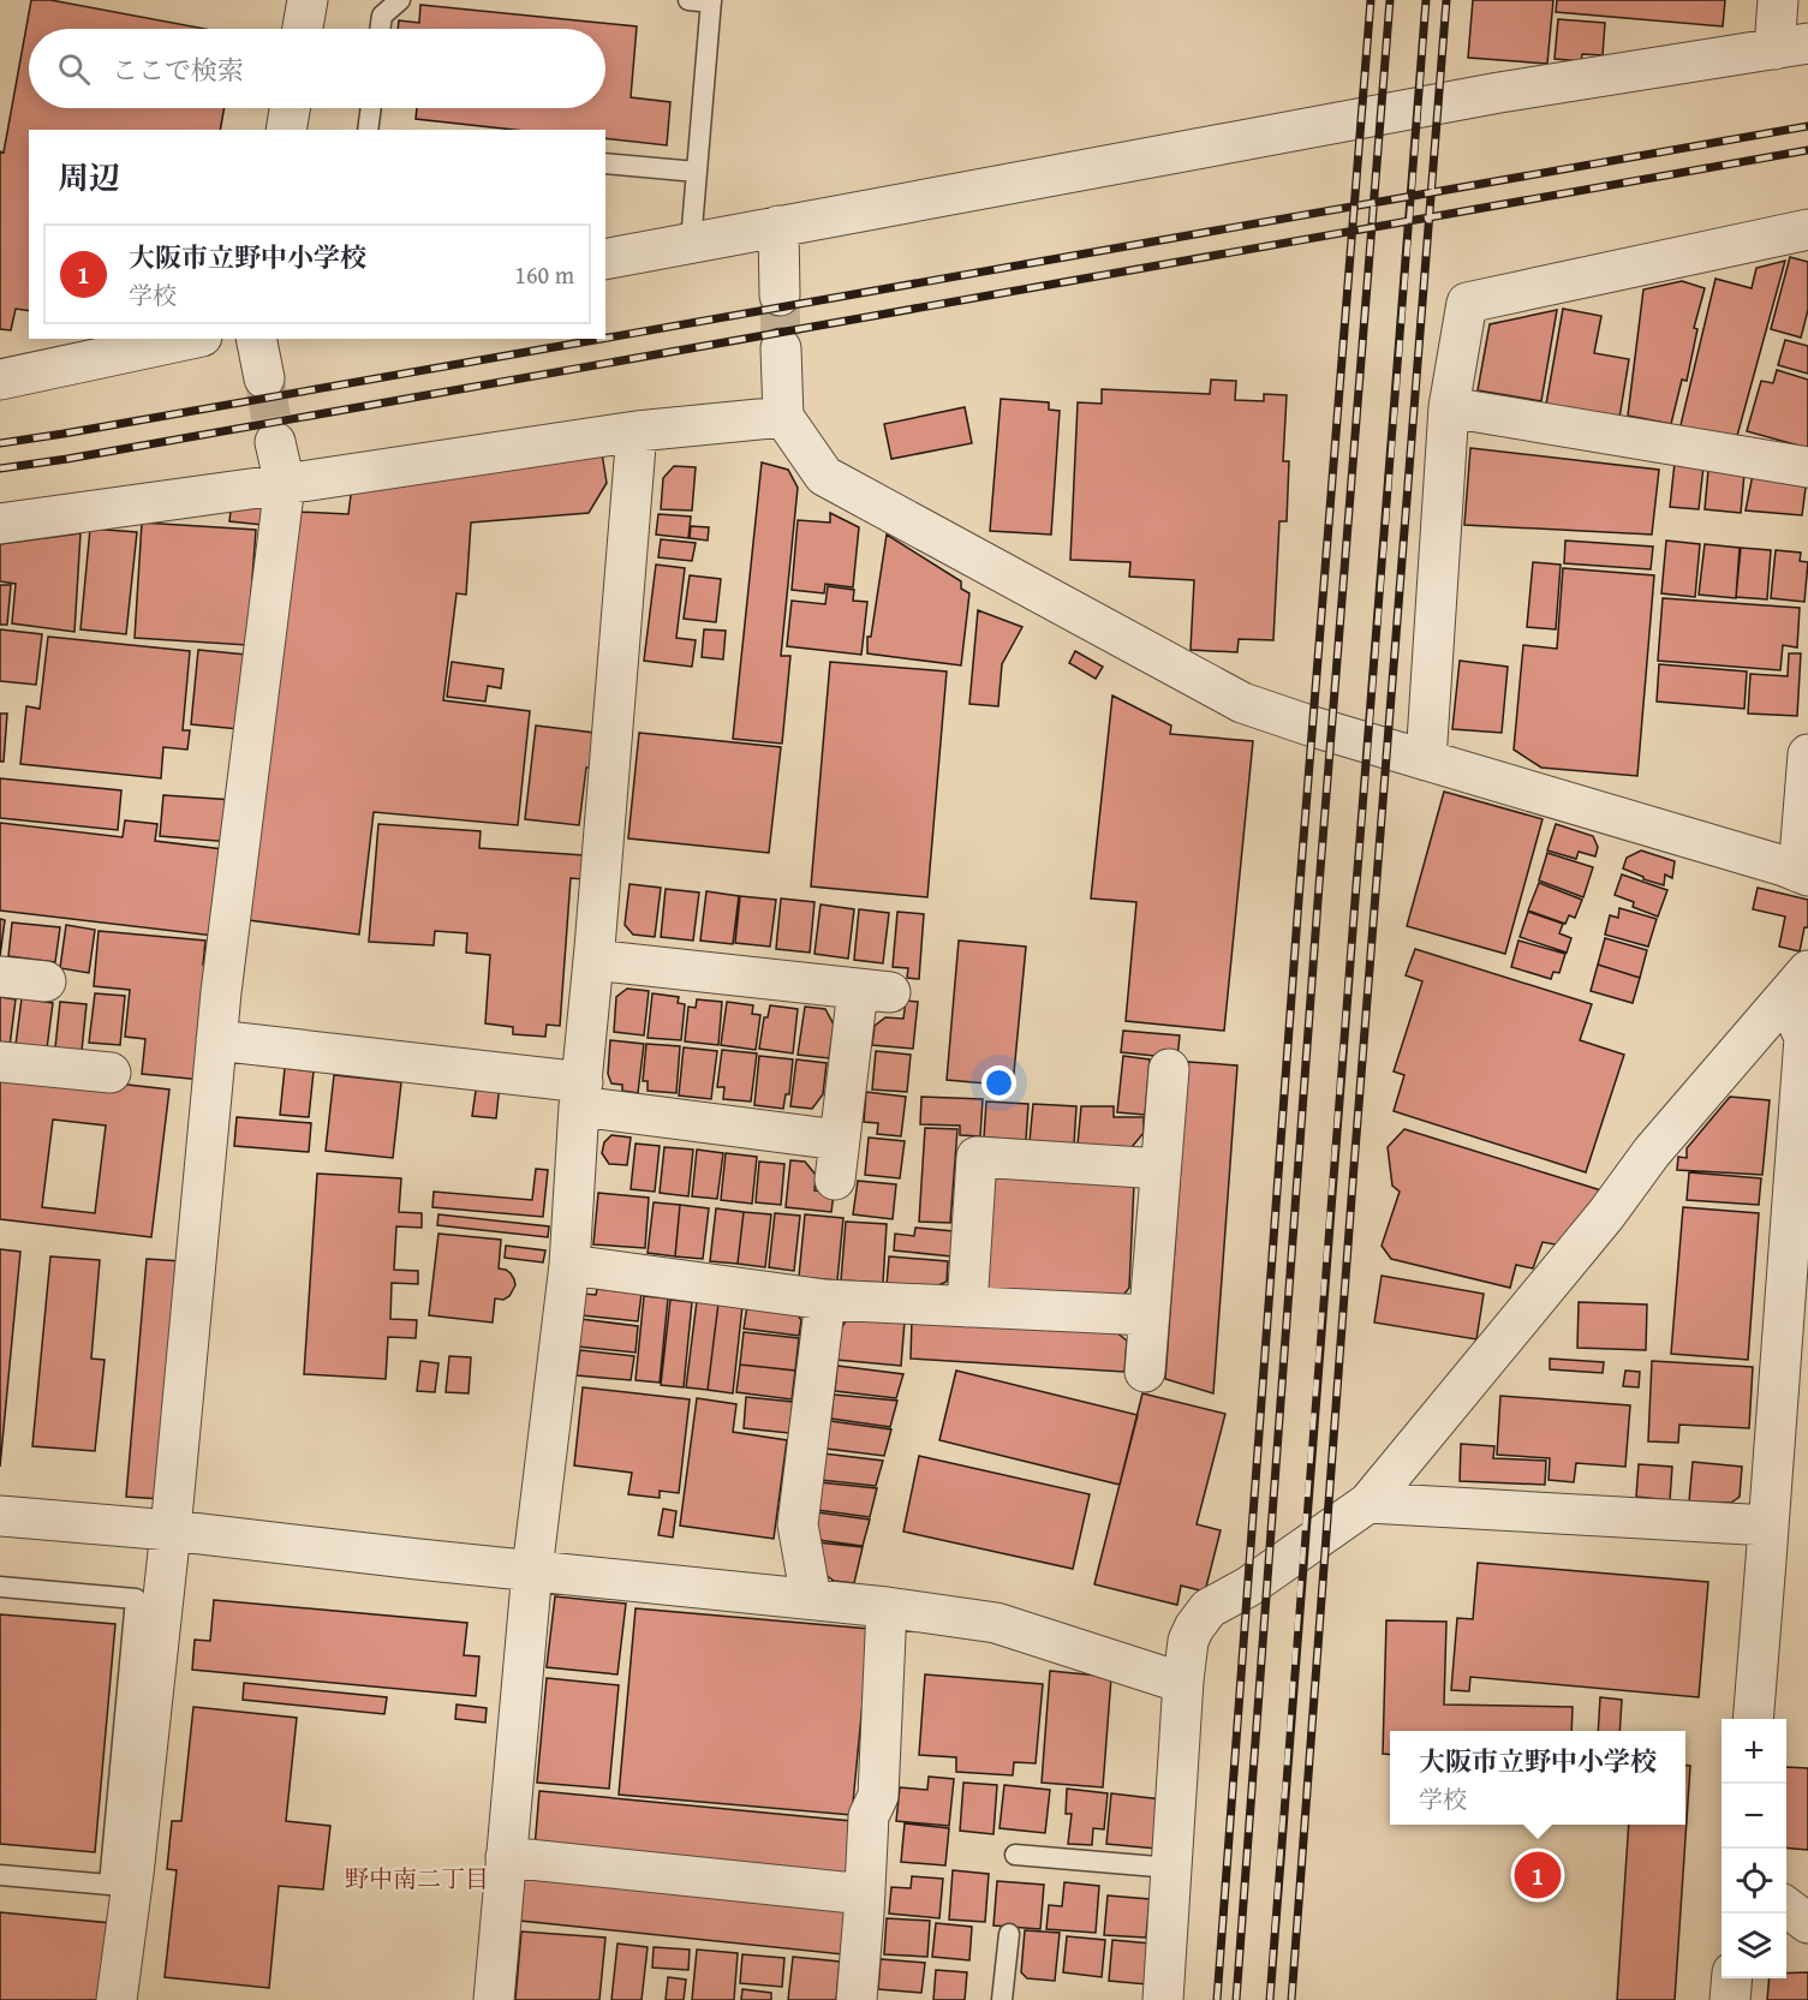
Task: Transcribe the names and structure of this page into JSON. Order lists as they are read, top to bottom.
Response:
{
  "districts": ["野中南二丁目"],
  "page": {
    "search": "ここで検索",
    "heading": "周辺",
    "list": [
      {
        "mark": "1",
        "name": "大阪市立野中小学校",
        "note": "学校",
        "value": "160 m"
      }
    ],
    "map_buttons": ["+", "−"],
    "popup": ["大阪市立野中小学校", "学校"],
    "pins": "1"
  }
}
